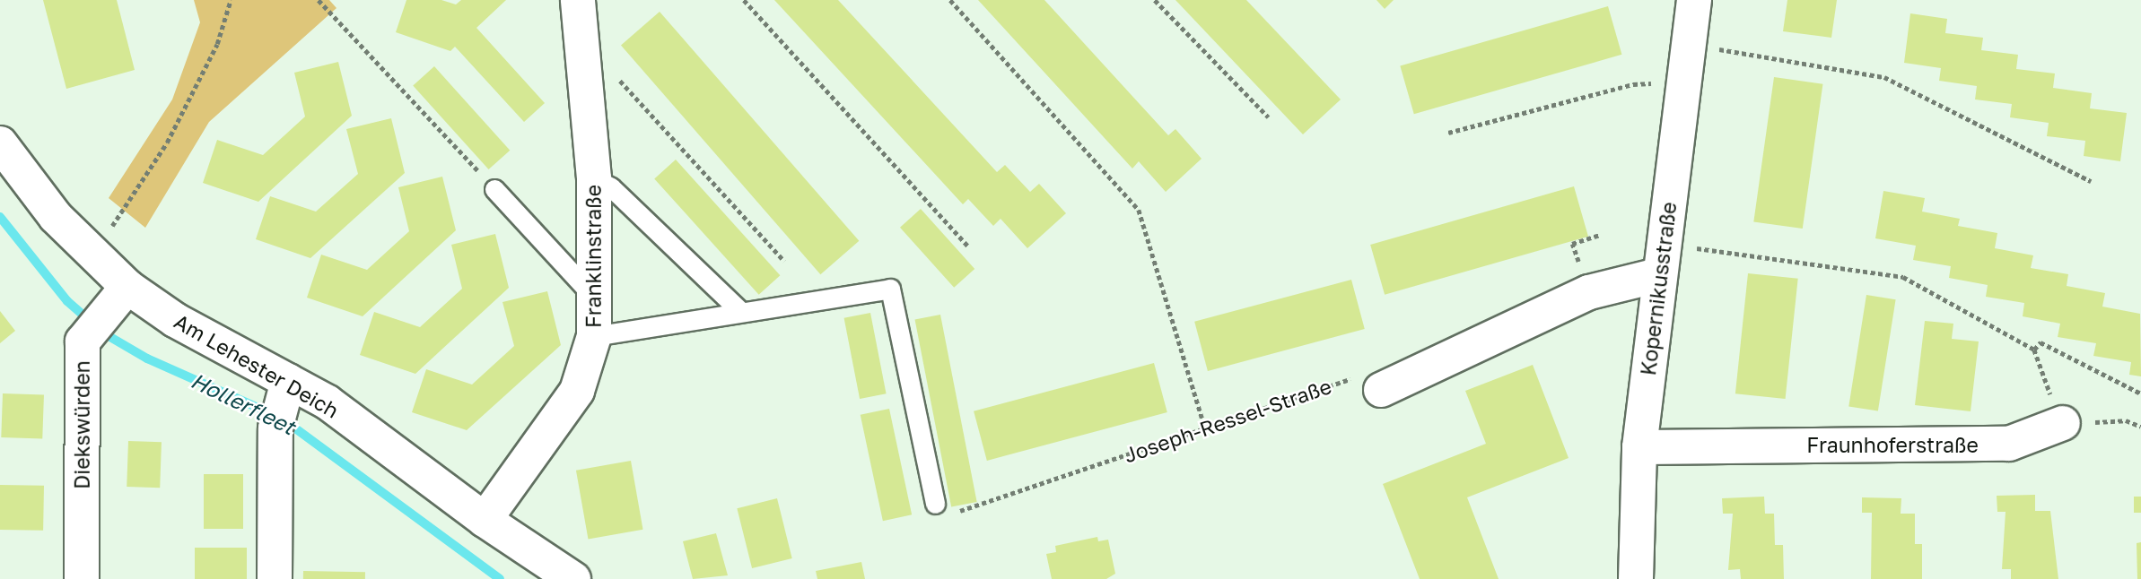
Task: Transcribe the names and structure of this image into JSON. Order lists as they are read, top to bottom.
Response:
{
  "streets": {
    "street": [
      "Franklinstraße",
      "Kopernikusstraße",
      "Am Lehester Deich",
      "Diekswürden",
      "Fraunhoferstraße"
    ],
    "path": ["Joseph-Ressel-Straße"]
  },
  "crossings": [
    ["Franklinstraße", "Am Lehester Deich"],
    ["Kopernikusstraße", "Fraunhoferstraße"],
    ["Am Lehester Deich", "Diekswürden"]
  ],
  "water": ["Hollerfleet"]
}
